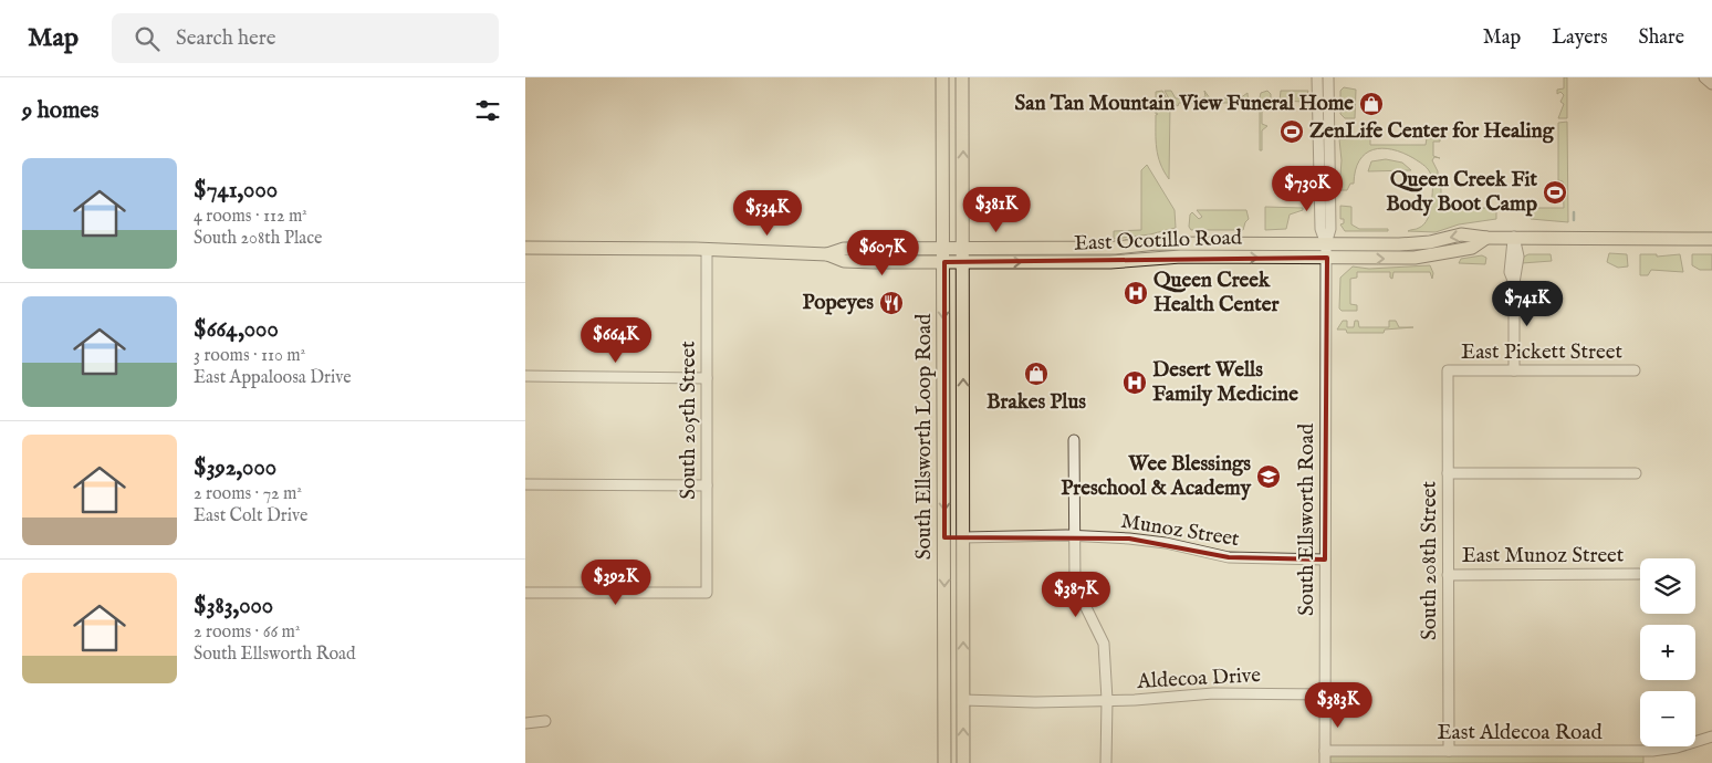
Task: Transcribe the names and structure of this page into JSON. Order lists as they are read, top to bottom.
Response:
{
  "streets": {
    "main road": ["East Ocotillo Road", "South Ellsworth Loop Road"],
    "street": [
      "East Pickett Street",
      "South 205th Street",
      "South Ellsworth Road",
      "Munoz Street",
      "East Munoz Street",
      "South 208th Street",
      "Aldecoa Drive",
      "East Aldecoa Road"
    ]
  },
  "crossings": [
    ["East Ocotillo Road", "South 205th Street"],
    ["East Ocotillo Road", "South Ellsworth Loop Road"],
    ["East Ocotillo Road", "South Ellsworth Road"],
    ["East Pickett Street", "South 208th Street"],
    ["South Ellsworth Loop Road", "Munoz Street"],
    ["South Ellsworth Loop Road", "Aldecoa Drive"],
    ["South Ellsworth Road", "Munoz Street"],
    ["South Ellsworth Road", "Aldecoa Drive"],
    ["South Ellsworth Road", "East Aldecoa Road"],
    ["East Munoz Street", "South 208th Street"],
    ["South 208th Street", "East Aldecoa Road"]
  ],
  "places": {
    "shop": ["San Tan Mountain View Funeral Home", "Brakes Plus"],
    "sports": ["ZenLife Center for Healing", "Queen Creek Fit Body Boot Camp"],
    "hospital": ["Queen Creek Health Center", "Desert Wells Family Medicine"],
    "restaurant": ["Popeyes"],
    "school or university": ["Wee Blessings Preschool & Academy"]
  },
  "page": {
    "header": "Map",
    "search": "Search here",
    "nav": ["Map", "Layers", "Share"],
    "heading": "9 homes",
    "list": [
      {
        "name": "$741,000",
        "note": "4 rooms · 112 m² · South 208th Place"
      },
      {
        "name": "$664,000",
        "note": "3 rooms · 110 m² · East Appaloosa Drive"
      },
      {
        "name": "$392,000",
        "note": "2 rooms · 72 m² · East Colt Drive"
      },
      {
        "name": "$383,000",
        "note": "2 rooms · 66 m² · South Ellsworth Road"
      }
    ],
    "price": [
      "$730K",
      "$381K",
      "$534K",
      "$607K",
      "$741K",
      "$664K",
      "$392K",
      "$387K",
      "$383K"
    ],
    "map_buttons": ["+", "−"]
  }
}
